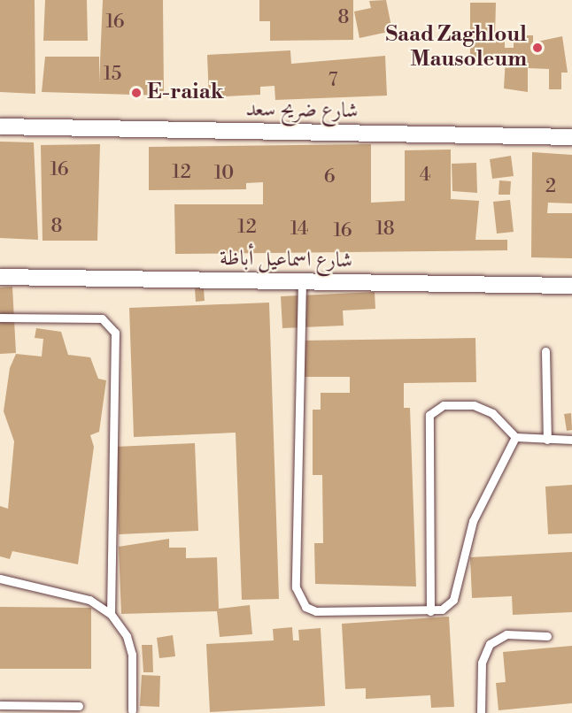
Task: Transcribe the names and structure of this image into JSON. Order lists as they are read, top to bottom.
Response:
{
  "streets": {
    "street": ["شارع ضريح سعد", "شارع اسماعيل أباظة"]
  },
  "places": ["Saad Zaghloul Mausoleum", "E-raiak"],
  "house_numbers": [
    "8",
    "16",
    "15",
    "7",
    "16",
    "12",
    "10",
    "4",
    "6",
    "2",
    "8",
    "12",
    "14",
    "18",
    "16"
  ]
}
